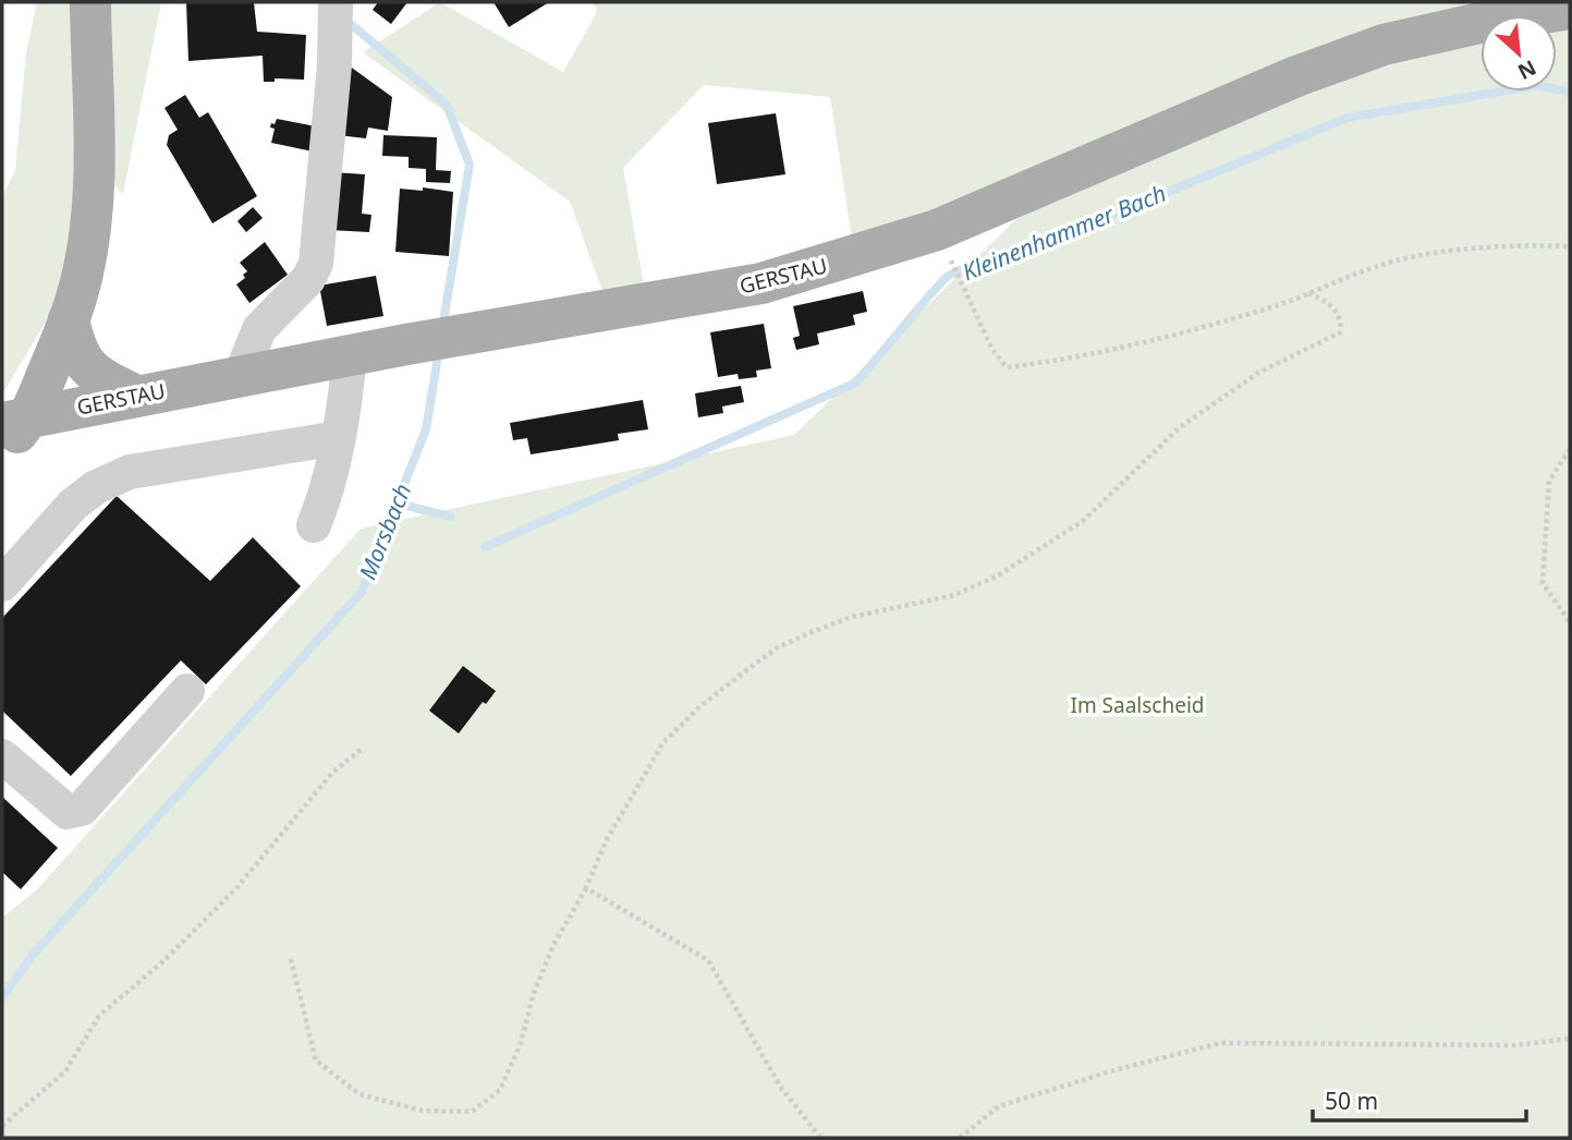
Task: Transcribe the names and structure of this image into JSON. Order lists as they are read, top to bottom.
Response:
{
  "streets": {
    "main road": ["GERSTAU"]
  },
  "water": ["Kleinenhammer Bach", "Morsbach"],
  "parks": ["Im Saalscheid"],
  "scale_bar": "50 m",
  "north": "bottom right"
}
